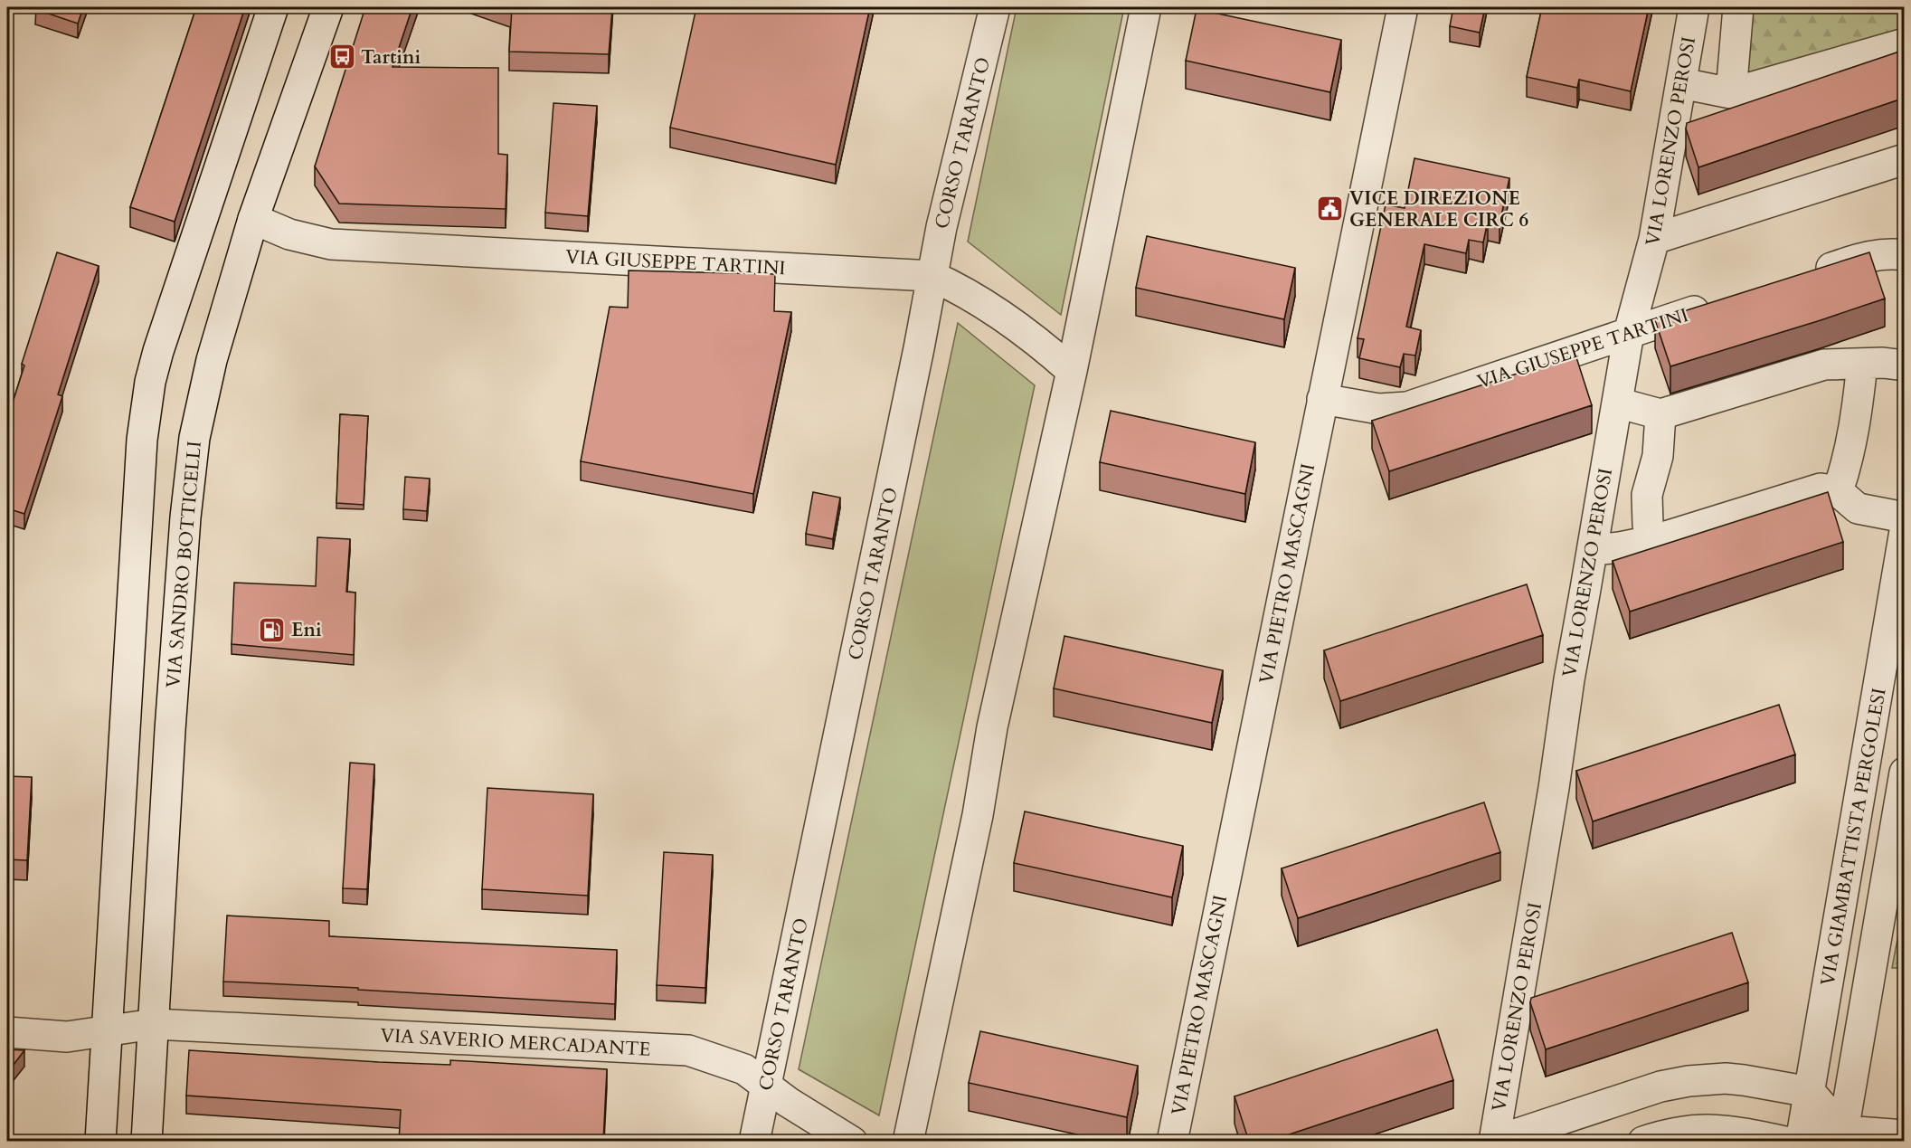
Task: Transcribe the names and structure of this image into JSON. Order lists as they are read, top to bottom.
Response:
{
  "streets": {
    "street": [
      "VIA LORENZO PEROSI",
      "CORSO TARANTO",
      "VIA GIUSEPPE TARTINI",
      "VIA SANDRO BOTTICELLI",
      "VIA PIETRO MASCAGNI",
      "VIA GIAMBATTISTA PERGOLESI",
      "VIA SAVERIO MERCADANTE"
    ]
  },
  "crossings": [
    ["VIA LORENZO PEROSI", "VIA GIUSEPPE TARTINI"],
    ["CORSO TARANTO", "VIA GIUSEPPE TARTINI"],
    ["CORSO TARANTO", "VIA SAVERIO MERCADANTE"],
    ["VIA GIUSEPPE TARTINI", "VIA SANDRO BOTTICELLI"],
    ["VIA GIUSEPPE TARTINI", "VIA PIETRO MASCAGNI"],
    ["VIA SANDRO BOTTICELLI", "VIA SAVERIO MERCADANTE"]
  ],
  "places": {
    "bus stop": ["Tartini"],
    "public building": ["VICE DIREZIONE GENERALE CIRC 6"],
    "fuel station": ["Eni"]
  }
}
